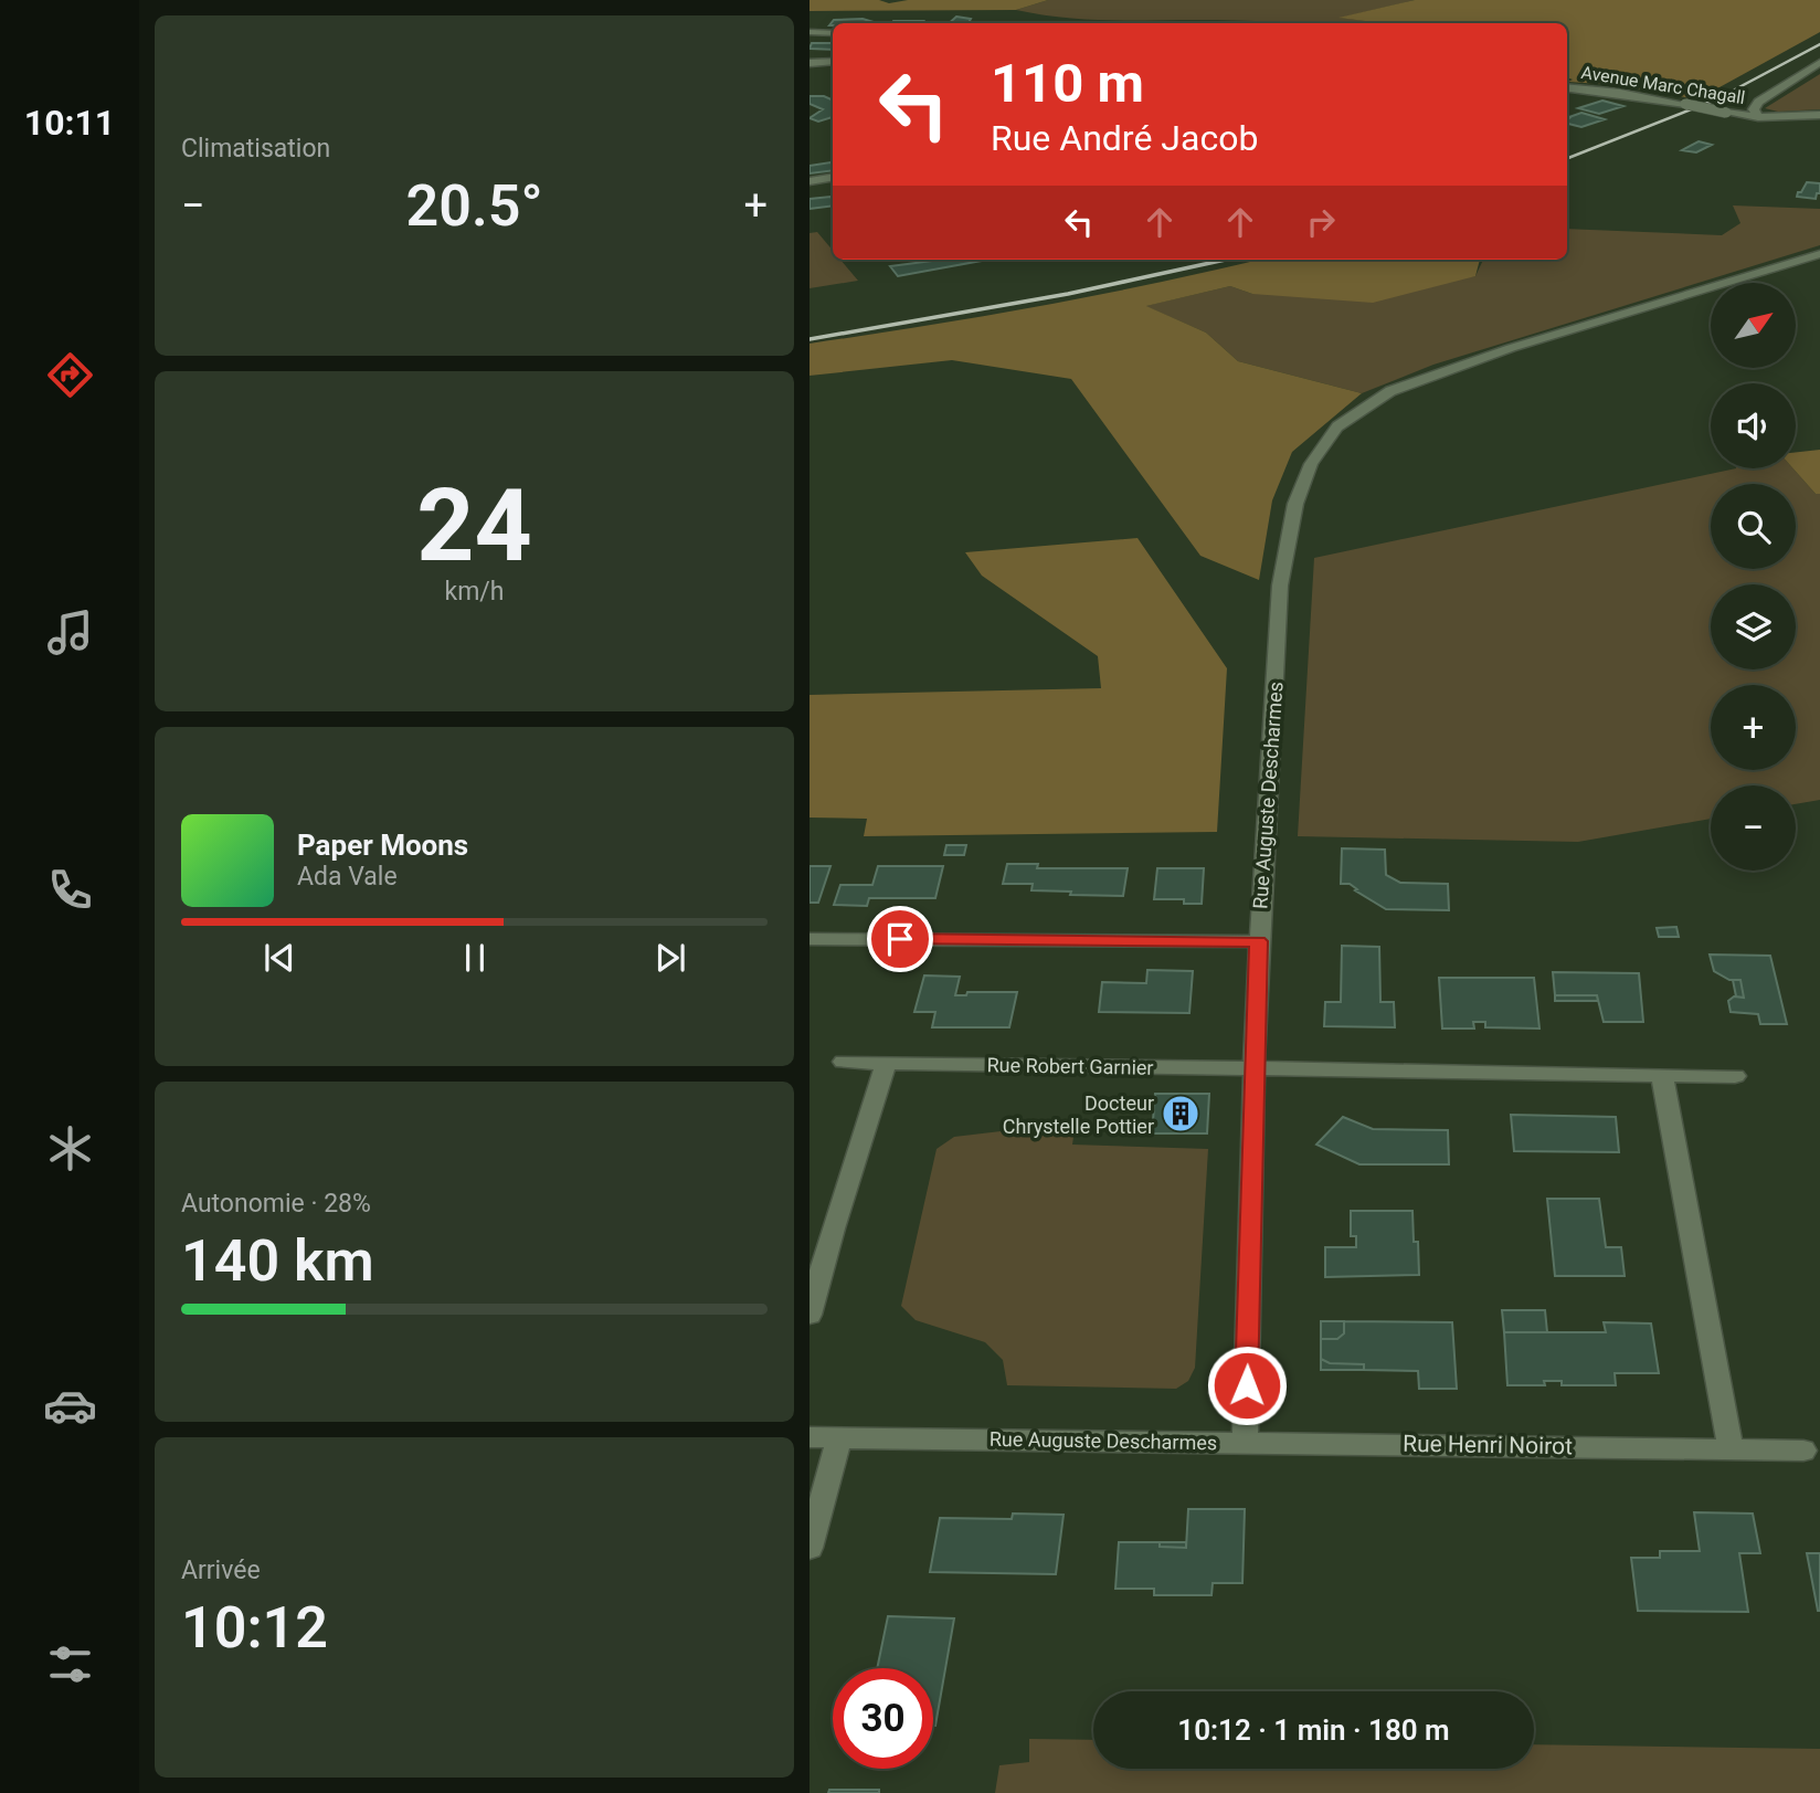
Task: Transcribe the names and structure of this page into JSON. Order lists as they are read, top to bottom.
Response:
{
  "streets": {
    "street": [
      "Avenue Marc Chagall",
      "Rue Auguste Descharmes",
      "Rue Robert Garnier",
      "Rue Henri Noirot"
    ]
  },
  "crossings": [
    ["Rue Auguste Descharmes", "Rue Robert Garnier"],
    ["Rue Auguste Descharmes", "Rue Henri Noirot"]
  ],
  "places": {
    "building": ["Docteur Chrystelle Pottier"]
  },
  "north": "top right",
  "page": {
    "tabs": "10:11",
    "tile": [
      "Climatisation",
      ["24", "km/h"],
      ["Autonomie · 28%", "140 km"],
      ["Arrivée", "10:12"]
    ],
    "turn": ["110 m", "Rue André Jacob"],
    "heat": ["−", "20.5°", "+"],
    "map_buttons": ["+", "−"],
    "song": ["Paper Moons", "Ada Vale"],
    "limit": "30",
    "trip": "10:12 · 1 min · 180 m"
  }
}
